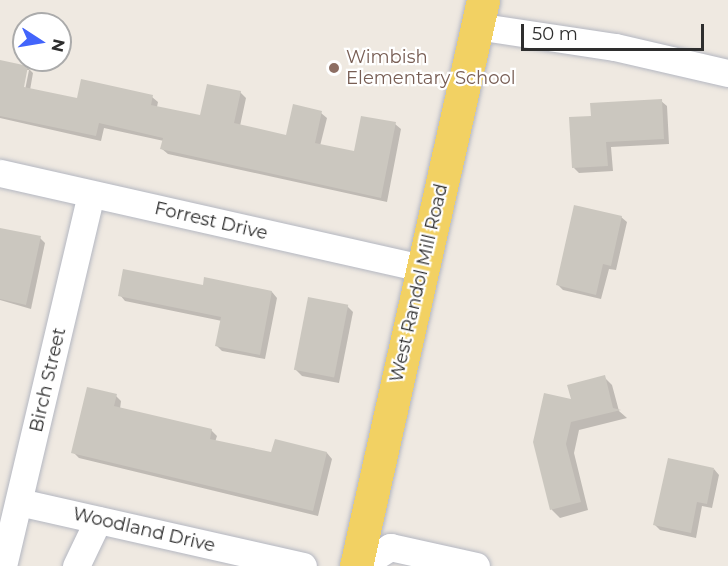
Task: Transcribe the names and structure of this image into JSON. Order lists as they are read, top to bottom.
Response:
{
  "streets": {
    "main road": ["West Randol Mill Road"],
    "street": ["Forrest Drive", "Birch Street", "Woodland Drive"]
  },
  "crossings": [
    ["Forrest Drive", "West Randol Mill Road"],
    ["Forrest Drive", "Birch Street"],
    ["Birch Street", "Woodland Drive"]
  ],
  "places": ["Wimbish Elementary School"],
  "scale_bar": "50 m",
  "north": "right"
}
